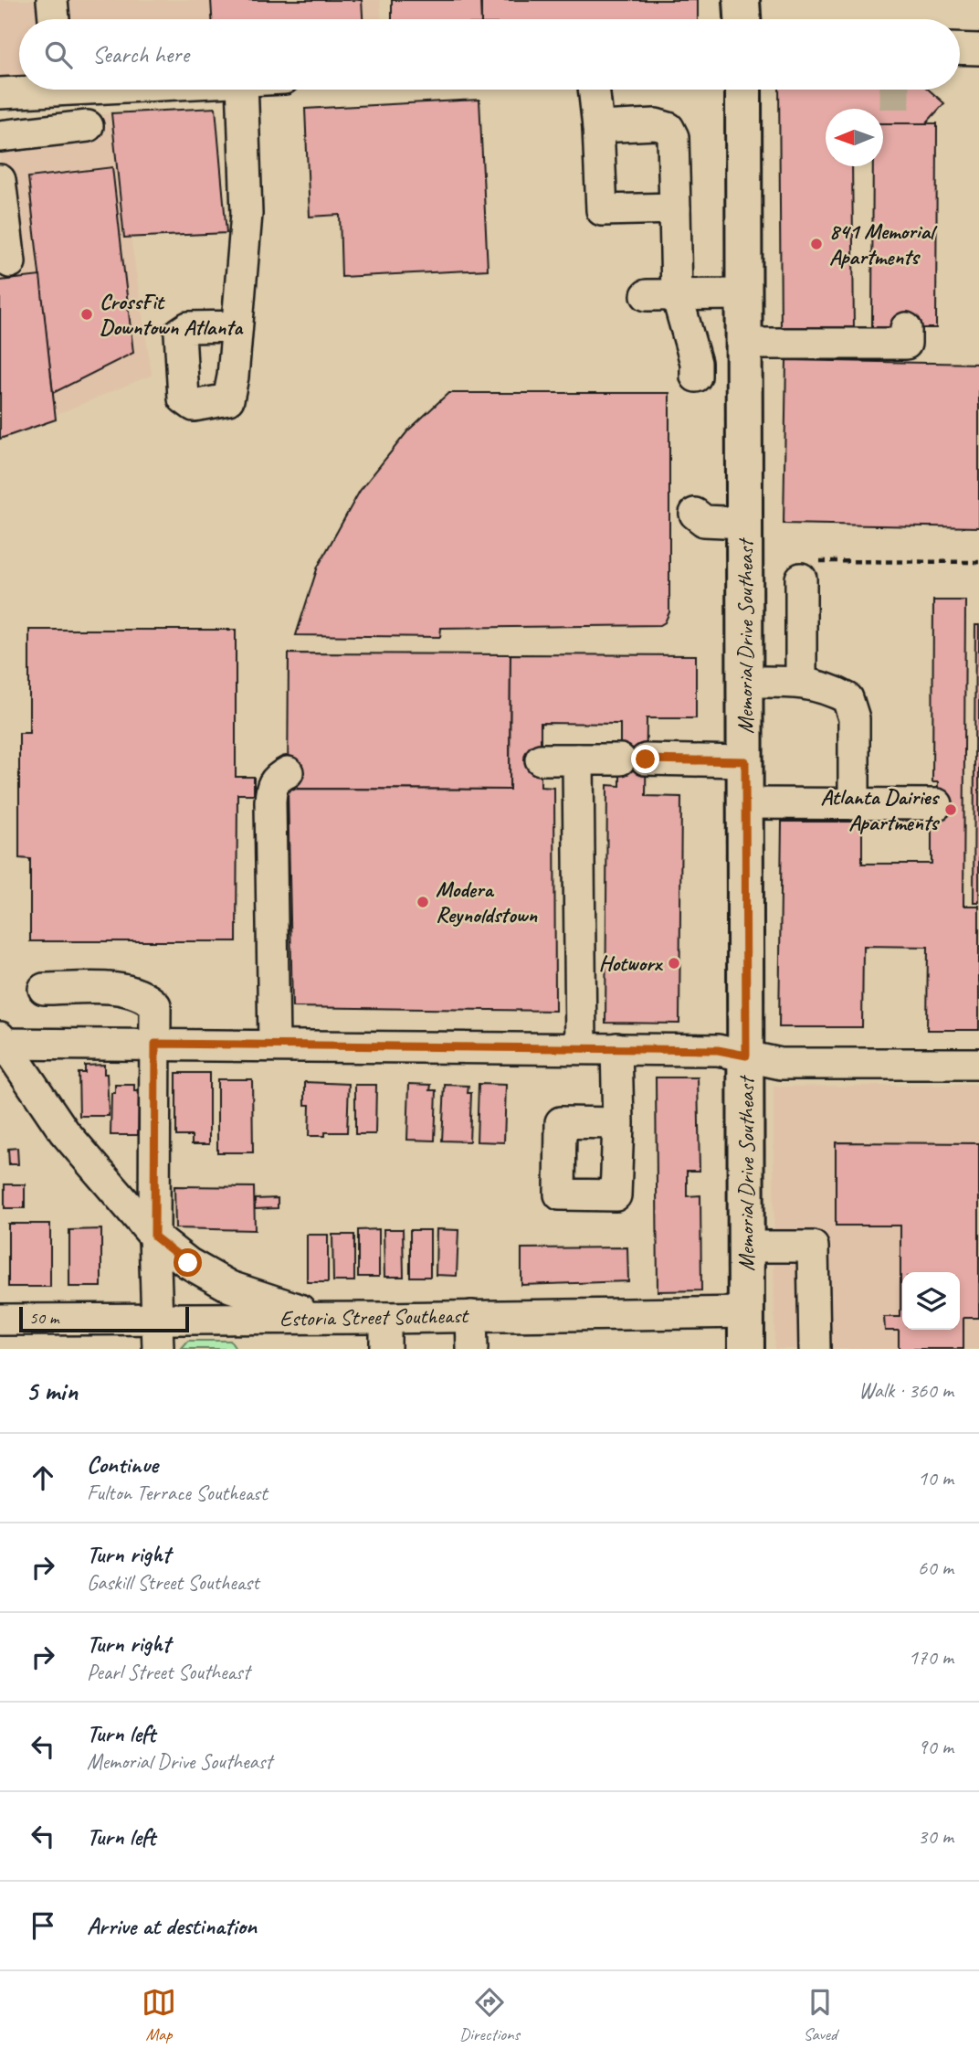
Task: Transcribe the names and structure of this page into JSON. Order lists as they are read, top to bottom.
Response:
{
  "streets": {
    "main road": ["Memorial Drive Southeast"],
    "street": ["Estoria Street Southeast"]
  },
  "crossings": [
    ["Memorial Drive Southeast", "Estoria Street Southeast"]
  ],
  "places": [
    "841 Memorial Apartments",
    "CrossFit Downtown Atlanta",
    "Atlanta Dairies Apartments",
    "Modera Reynoldstown",
    "Hotworx"
  ],
  "scale_bar": "50 m",
  "north": "left",
  "page": {
    "search": "Search here",
    "scale": "50 m",
    "heading": ["5 min", "Walk · 360 m"],
    "list": [
      ["Continue", "Fulton Terrace Southeast", "10 m"],
      ["Turn right", "Gaskill Street Southeast", "60 m"],
      ["Turn right", "Pearl Street Southeast", "170 m"],
      ["Turn left", "Memorial Drive Southeast", "90 m"],
      ["Turn left", "30 m"],
      "Arrive at destination"
    ],
    "nav": ["Map", "Directions", "Saved"]
  }
}
